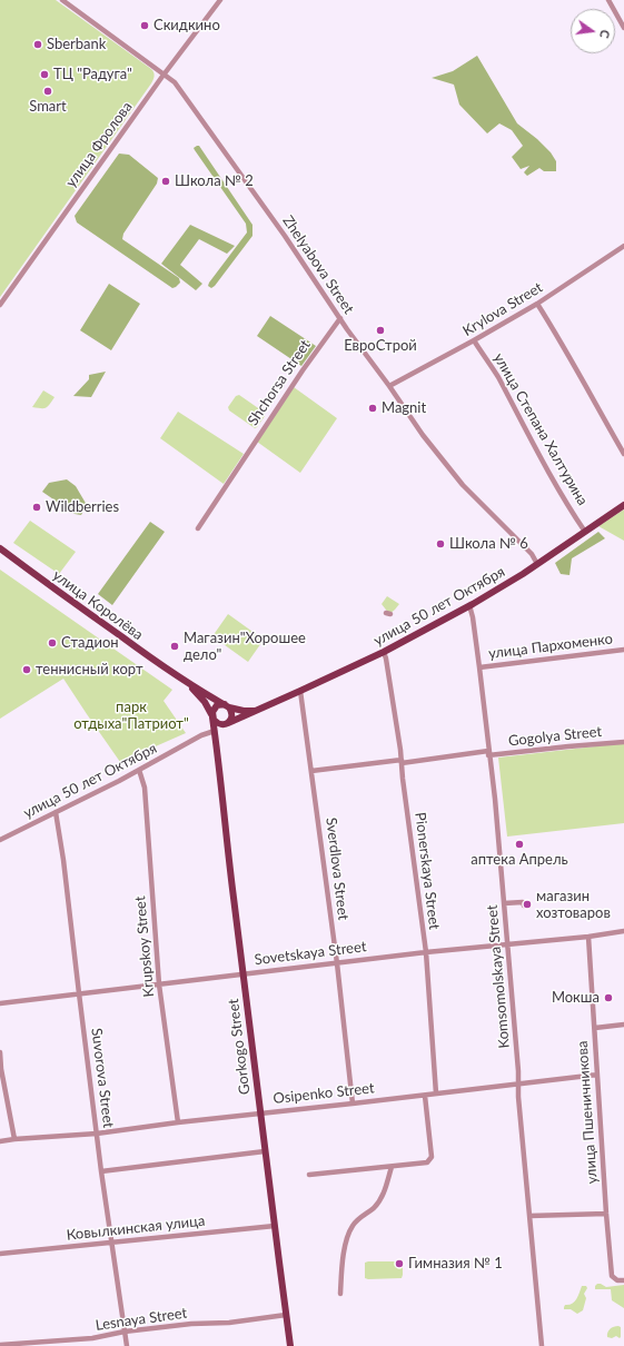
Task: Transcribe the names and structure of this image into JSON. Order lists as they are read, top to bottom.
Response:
{
  "streets": {
    "main road": ["улица Королёва", "улица 50 лет Октября", "Gorkogo Street"],
    "street": [
      "улица Фролова",
      "Zhelyabova Street",
      "Krylova Street",
      "Shchorsa Street",
      "улица Степана Халтурина",
      "улица Пархоменко",
      "Gogolya Street",
      "Sverdlova Street",
      "Pionerskaya Street",
      "Krupskoy Street",
      "Sovetskaya Street",
      "Komsomolskaya Street",
      "Suvorova Street",
      "Osipenko Street",
      "улица Пшеничникова",
      "Ковылкинская улица",
      "Lesnaya Street"
    ]
  },
  "crossings": [
    ["улица Фролова", "Zhelyabova Street"],
    ["Zhelyabova Street", "Krylova Street"],
    ["Zhelyabova Street", "Shchorsa Street"],
    ["Zhelyabova Street", "улица 50 лет Октября"],
    ["Krylova Street", "улица Степана Халтурина"],
    ["улица Степана Халтурина", "улица 50 лет Октября"],
    ["улица Королёва", "улица 50 лет Октября"],
    ["улица Королёва", "Gorkogo Street"],
    ["улица 50 лет Октября", "Sverdlova Street"],
    ["улица 50 лет Октября", "Pionerskaya Street"],
    ["улица 50 лет Октября", "Krupskoy Street"],
    ["улица 50 лет Октября", "Komsomolskaya Street"],
    ["улица 50 лет Октября", "Gorkogo Street"],
    ["улица 50 лет Октября", "Suvorova Street"],
    ["улица Пархоменко", "Komsomolskaya Street"],
    ["Gogolya Street", "Sverdlova Street"],
    ["Gogolya Street", "Pionerskaya Street"],
    ["Gogolya Street", "Komsomolskaya Street"],
    ["Sverdlova Street", "Sovetskaya Street"],
    ["Sverdlova Street", "Osipenko Street"],
    ["Pionerskaya Street", "Sovetskaya Street"],
    ["Pionerskaya Street", "Osipenko Street"],
    ["Krupskoy Street", "Sovetskaya Street"],
    ["Krupskoy Street", "Osipenko Street"],
    ["Sovetskaya Street", "Komsomolskaya Street"],
    ["Sovetskaya Street", "Gorkogo Street"],
    ["Sovetskaya Street", "Suvorova Street"],
    ["Sovetskaya Street", "улица Пшеничникова"],
    ["Komsomolskaya Street", "Osipenko Street"],
    ["Gorkogo Street", "Osipenko Street"],
    ["Gorkogo Street", "Ковылкинская улица"],
    ["Gorkogo Street", "Lesnaya Street"],
    ["Suvorova Street", "Osipenko Street"],
    ["Suvorova Street", "Ковылкинская улица"],
    ["Suvorova Street", "Lesnaya Street"],
    ["Osipenko Street", "улица Пшеничникова"]
  ],
  "parks": ["парк отдыха\"Патриот\""],
  "places": [
    "Скидкино",
    "Sberbank",
    "ТЦ \"Радуга\"",
    "Smart",
    "Школа № 2",
    "ЕвроСтрой",
    "Magnit",
    "Wildberries",
    "Школа № 6",
    "Стадион",
    "Магазин\"Хорошее дело\"",
    "теннисный корт",
    "аптека Апрель",
    "магазин хозтоваров",
    "Мокша",
    "Гимназия № 1"
  ],
  "north": "right"
}
